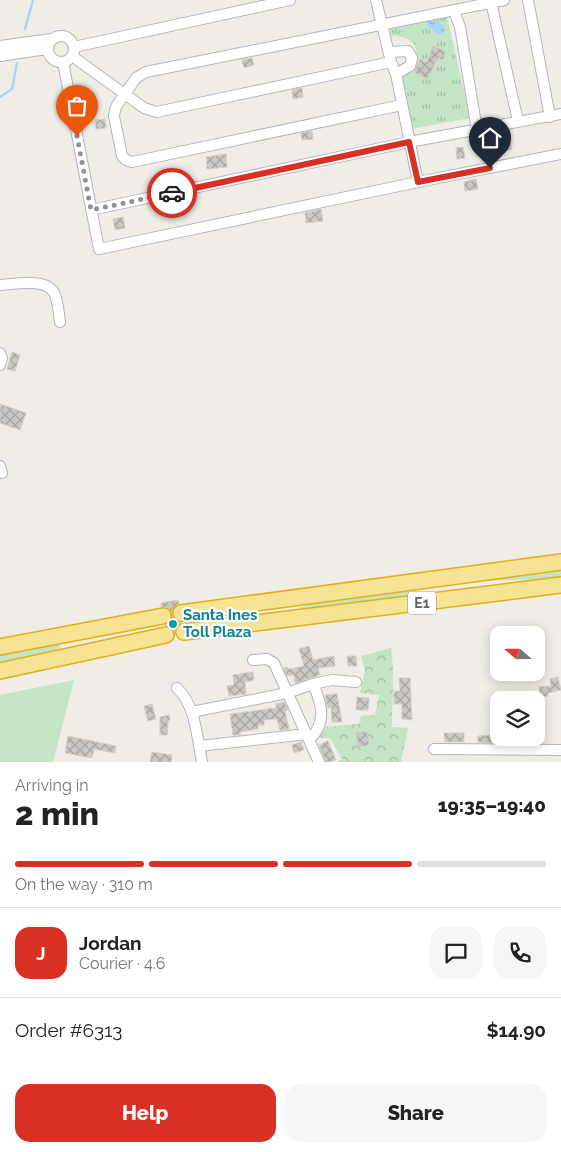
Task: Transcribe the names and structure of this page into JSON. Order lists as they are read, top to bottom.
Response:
{
  "streets": {
    "highway": ["E1"]
  },
  "places": ["Santa Ines Toll Plaza"],
  "north": "left",
  "page": {
    "heading": ["2 min", "Arriving in", "19:35–19:40"],
    "panel": [
      "Jordan",
      "Courier · 4.6",
      "Order #6313",
      "$14.90"
    ],
    "bar": "On the way · 310 m",
    "round": "J",
    "buttons": ["Help", "Share"]
  }
}
